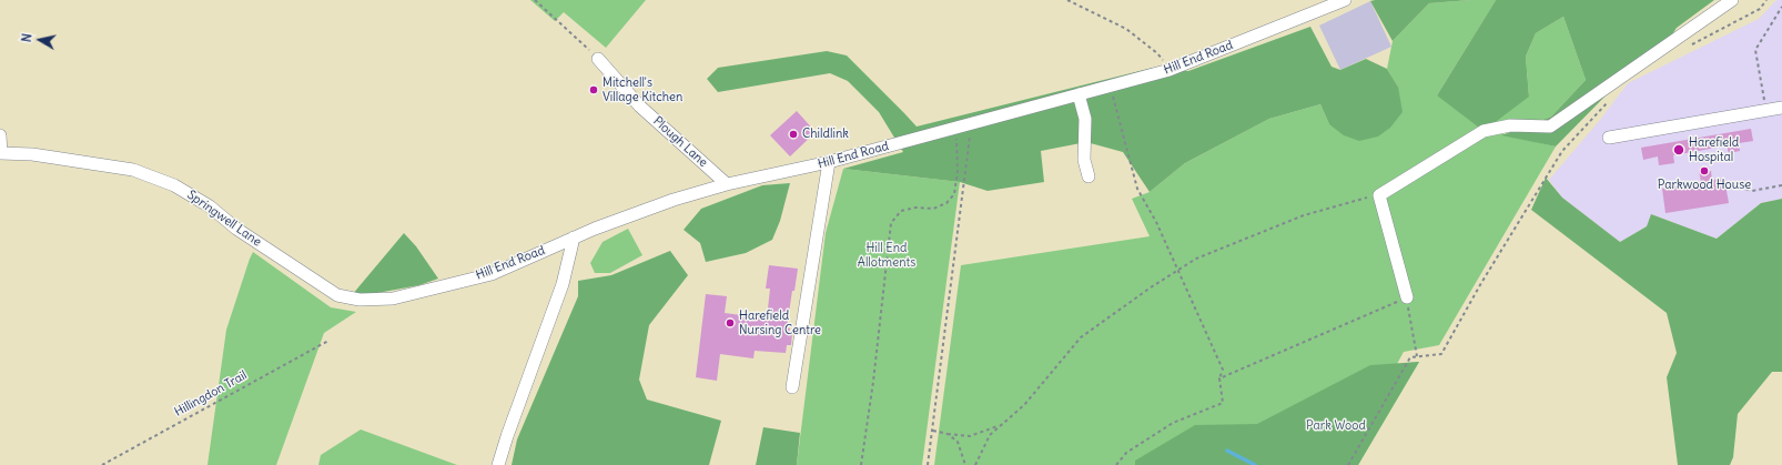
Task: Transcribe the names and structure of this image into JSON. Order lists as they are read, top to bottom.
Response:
{
  "streets": {
    "street": ["Hill End Road", "Plough Lane", "Springwell Lane"],
    "path": ["Hillingdon Trail"]
  },
  "crossings": [
    ["Hill End Road", "Plough Lane"],
    ["Hill End Road", "Springwell Lane"]
  ],
  "parks": ["Hill End Allotments", "Park Wood"],
  "places": [
    "Mitchell's Village Kitchen",
    "Childlink",
    "Harefield Hospital",
    "Parkwood House",
    "Harefield Nursing Centre"
  ],
  "north": "left"
}
